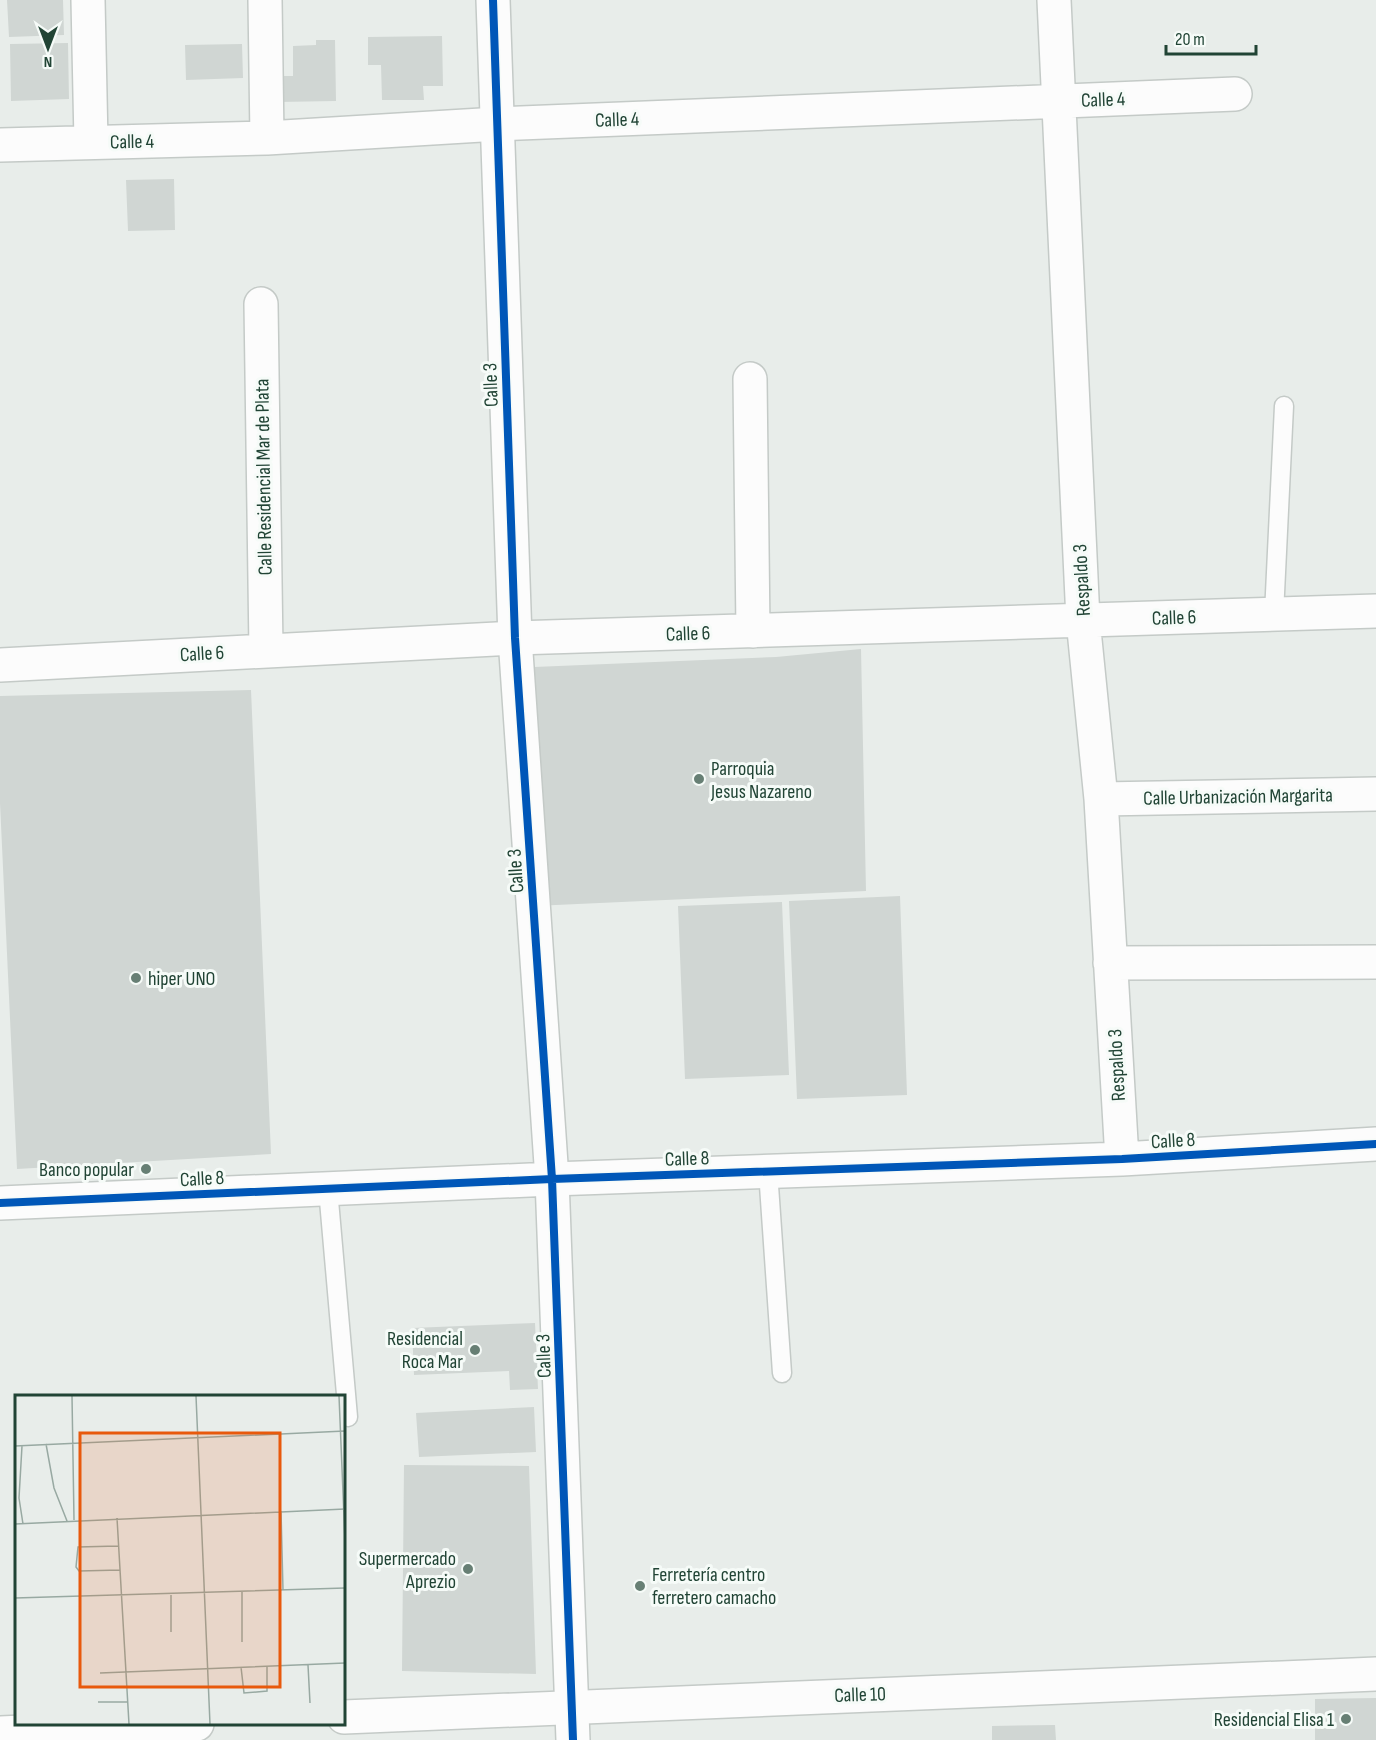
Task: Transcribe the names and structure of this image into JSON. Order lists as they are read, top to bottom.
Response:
{
  "streets": {
    "street": [
      "Calle 4",
      "Calle 3",
      "Calle Residencial Mar de Plata",
      "Respaldo 3",
      "Calle 6",
      "Calle Urbanización Margarita",
      "Calle 8",
      "Calle 10"
    ]
  },
  "crossings": [
    ["Calle 4", "Calle 3"],
    ["Calle 4", "Respaldo 3"],
    ["Calle 3", "Calle 6"],
    ["Calle 3", "Calle 8"],
    ["Calle 3", "Calle 10"],
    ["Calle Residencial Mar de Plata", "Calle 6"],
    ["Respaldo 3", "Calle 6"],
    ["Respaldo 3", "Calle Urbanización Margarita"],
    ["Respaldo 3", "Calle 8"]
  ],
  "places": [
    "Parroquia Jesus Nazareno",
    "hiper UNO",
    "Banco popular",
    "Residencial Roca Mar",
    "Supermercado Aprezio",
    "Ferretería centro ferretero camacho",
    "Residencial Elisa 1"
  ],
  "scale_bar": "20 m",
  "north": "bottom"
}
